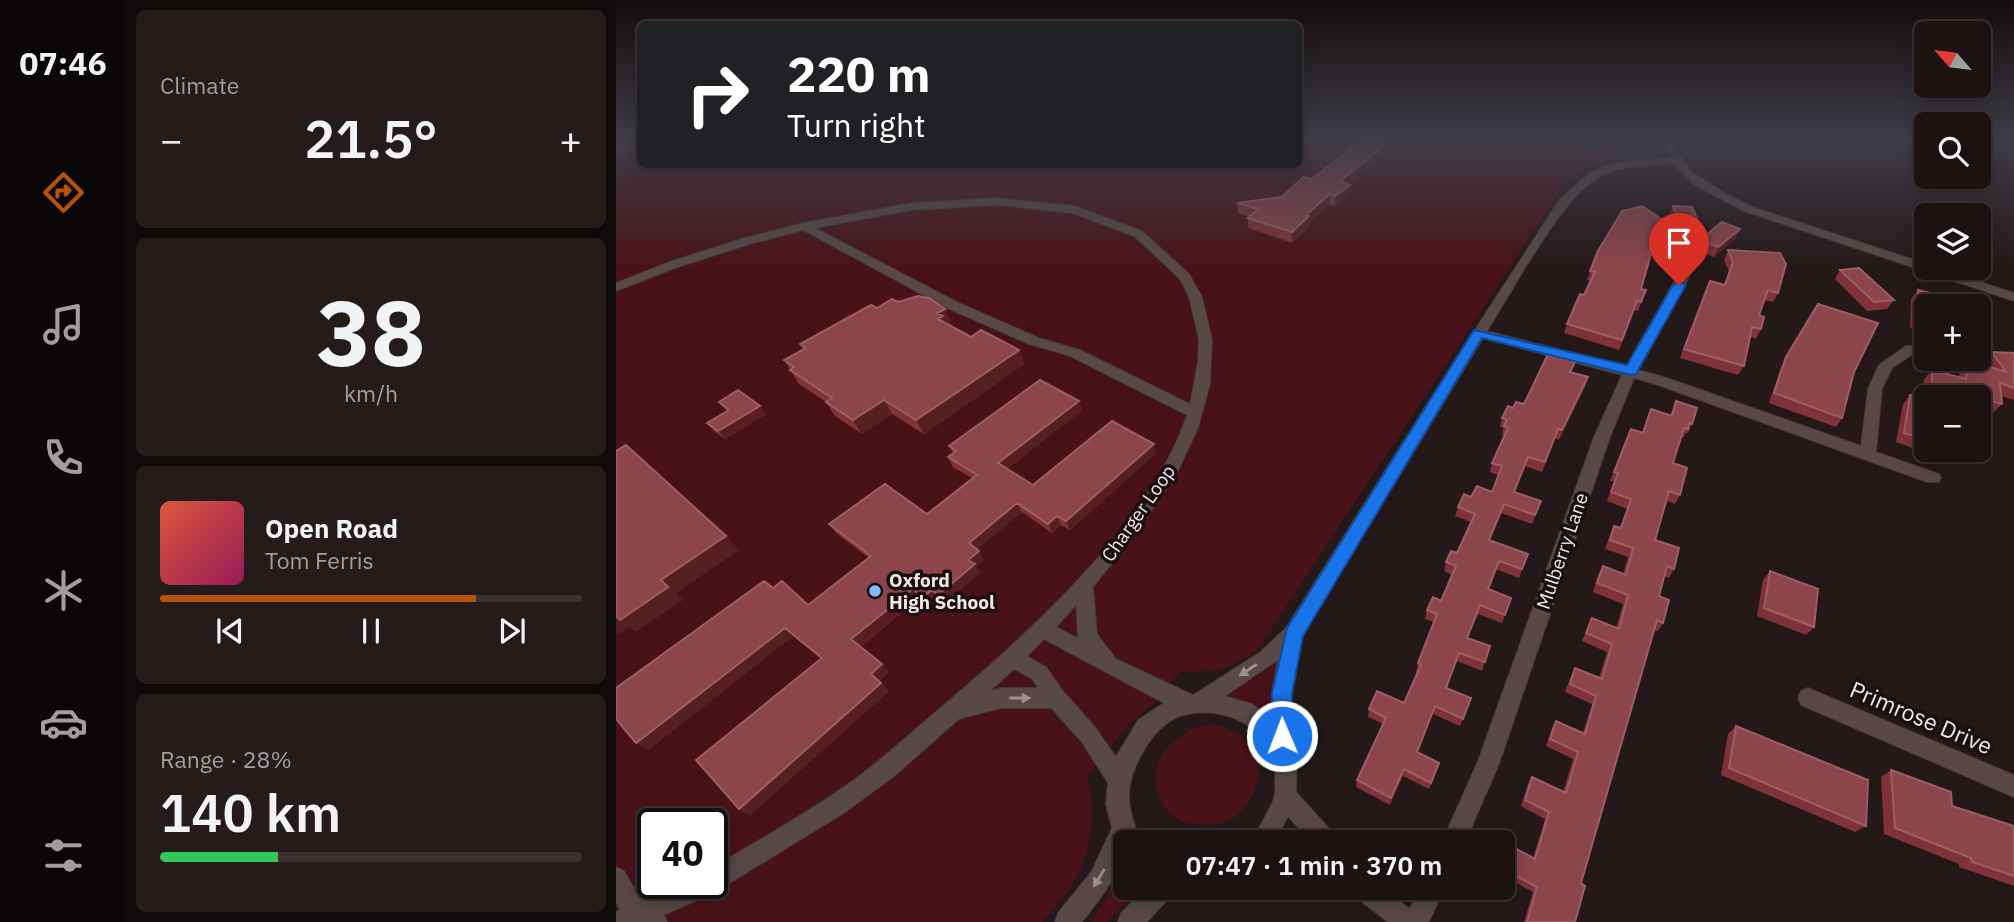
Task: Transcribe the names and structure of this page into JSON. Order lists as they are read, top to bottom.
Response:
{
  "streets": {
    "street": ["Charger Loop", "Mulberry Lane", "Primrose Drive"]
  },
  "places": ["Oxford High School"],
  "north": "top left",
  "page": {
    "tabs": "07:46",
    "tile": [
      "Climate",
      ["38", "km/h"],
      ["Range · 28%", "140 km"]
    ],
    "map_buttons": ["+", "−"],
    "turn": ["220 m", "Turn right"],
    "heat": ["−", "21.5°", "+"],
    "song": ["Open Road", "Tom Ferris"],
    "limit": "40",
    "trip": "07:47 · 1 min · 370 m"
  }
}
